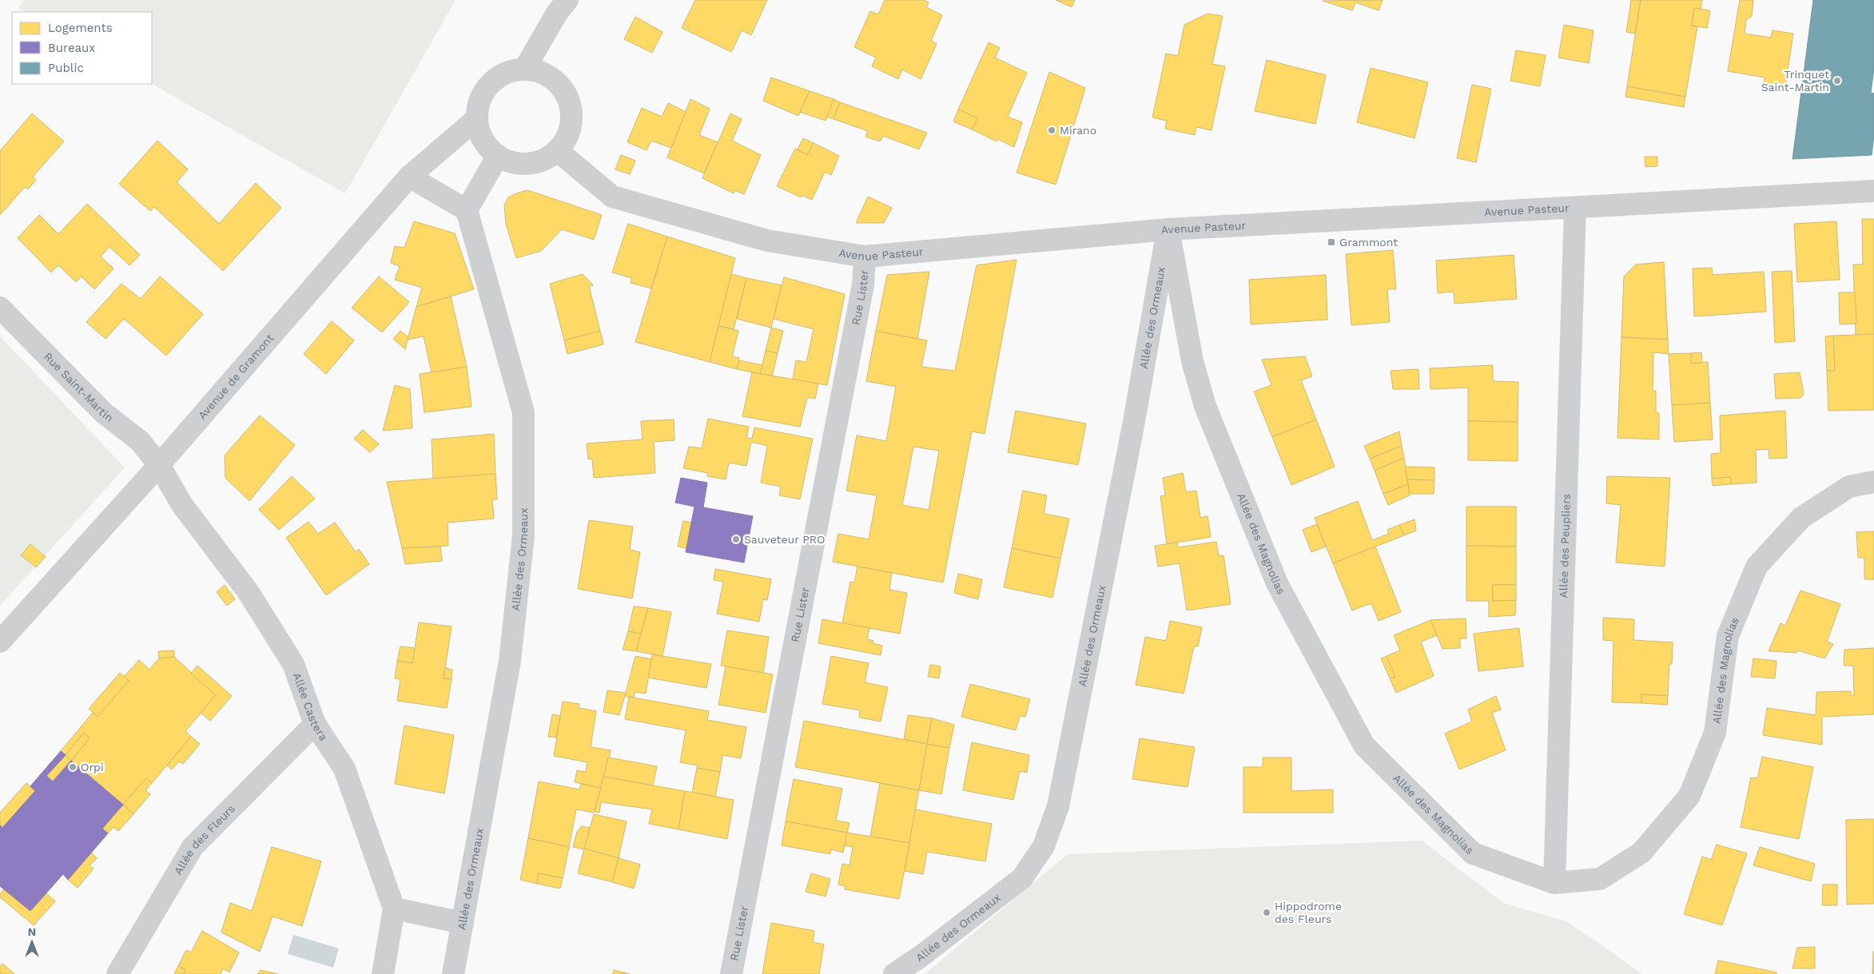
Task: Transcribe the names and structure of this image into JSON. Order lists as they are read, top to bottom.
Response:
{
  "streets": {
    "street": [
      "Avenue Pasteur",
      "Rue Lister",
      "Allée des Ormeaux",
      "Avenue de Gramont",
      "Rue Saint-Martin",
      "Allée des Magnolias",
      "Allée des Peupliers",
      "Allée Castera",
      "Allée des Fleurs"
    ]
  },
  "crossings": [
    ["Avenue Pasteur", "Rue Lister"],
    ["Avenue Pasteur", "Allée des Ormeaux"],
    ["Avenue Pasteur", "Avenue de Gramont"],
    ["Avenue Pasteur", "Allée des Magnolias"],
    ["Avenue Pasteur", "Allée des Peupliers"],
    ["Allée des Ormeaux", "Allée des Magnolias"],
    ["Avenue de Gramont", "Rue Saint-Martin"],
    ["Avenue de Gramont", "Allée Castera"],
    ["Rue Saint-Martin", "Allée Castera"],
    ["Allée des Magnolias", "Allée des Peupliers"],
    ["Allée Castera", "Allée des Fleurs"]
  ],
  "places": {
    "other": [
      "Trinquet Saint-Martin",
      "Mirano",
      "Sauveteur PRO",
      "Orpi",
      "Hippodrome des Fleurs"
    ],
    "transit": ["Grammont"]
  },
  "legend": ["Logements", "Bureaux", "Public"],
  "north": "top"
}
